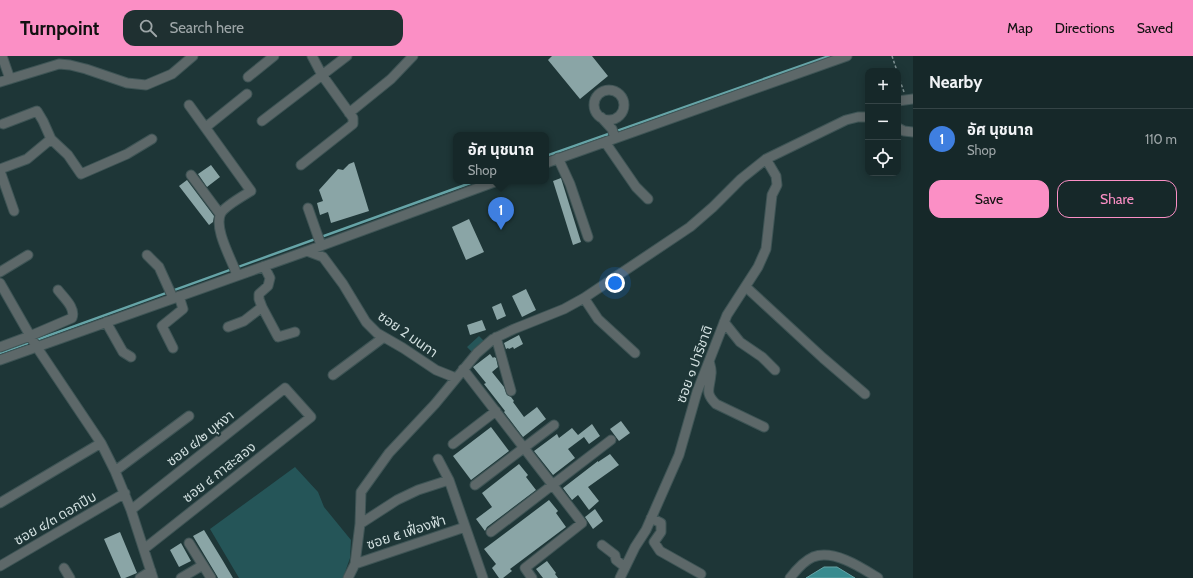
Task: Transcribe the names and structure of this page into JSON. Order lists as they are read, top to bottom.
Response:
{
  "streets": {
    "street": [
      "ซอย 2 มนทา",
      "ซอย ๑ ปาริชาติ",
      "ซอย ๔/๒ บุหงา",
      "ซอย ๔ กาสะลอง",
      "ซอย ๔/๓ ดอกปีบ",
      "ซอย ๕ เฟื่องฟ้า"
    ]
  },
  "crossings": [
    ["ซอย ๔/๒ บุหงา", "ซอย ๔ กาสะลอง"]
  ],
  "page": {
    "header": "Turnpoint",
    "search": "Search here",
    "nav": ["Map", "Directions", "Saved"],
    "heading": "Nearby",
    "map_buttons": ["+", "−"],
    "list": [
      {
        "mark": "1",
        "name": "อัศ นุชนาถ",
        "note": "Shop",
        "value": "110 m"
      }
    ],
    "popup": ["อัศ นุชนาถ", "Shop"],
    "buttons": ["Save", "Share"],
    "pins": "1"
  }
}
